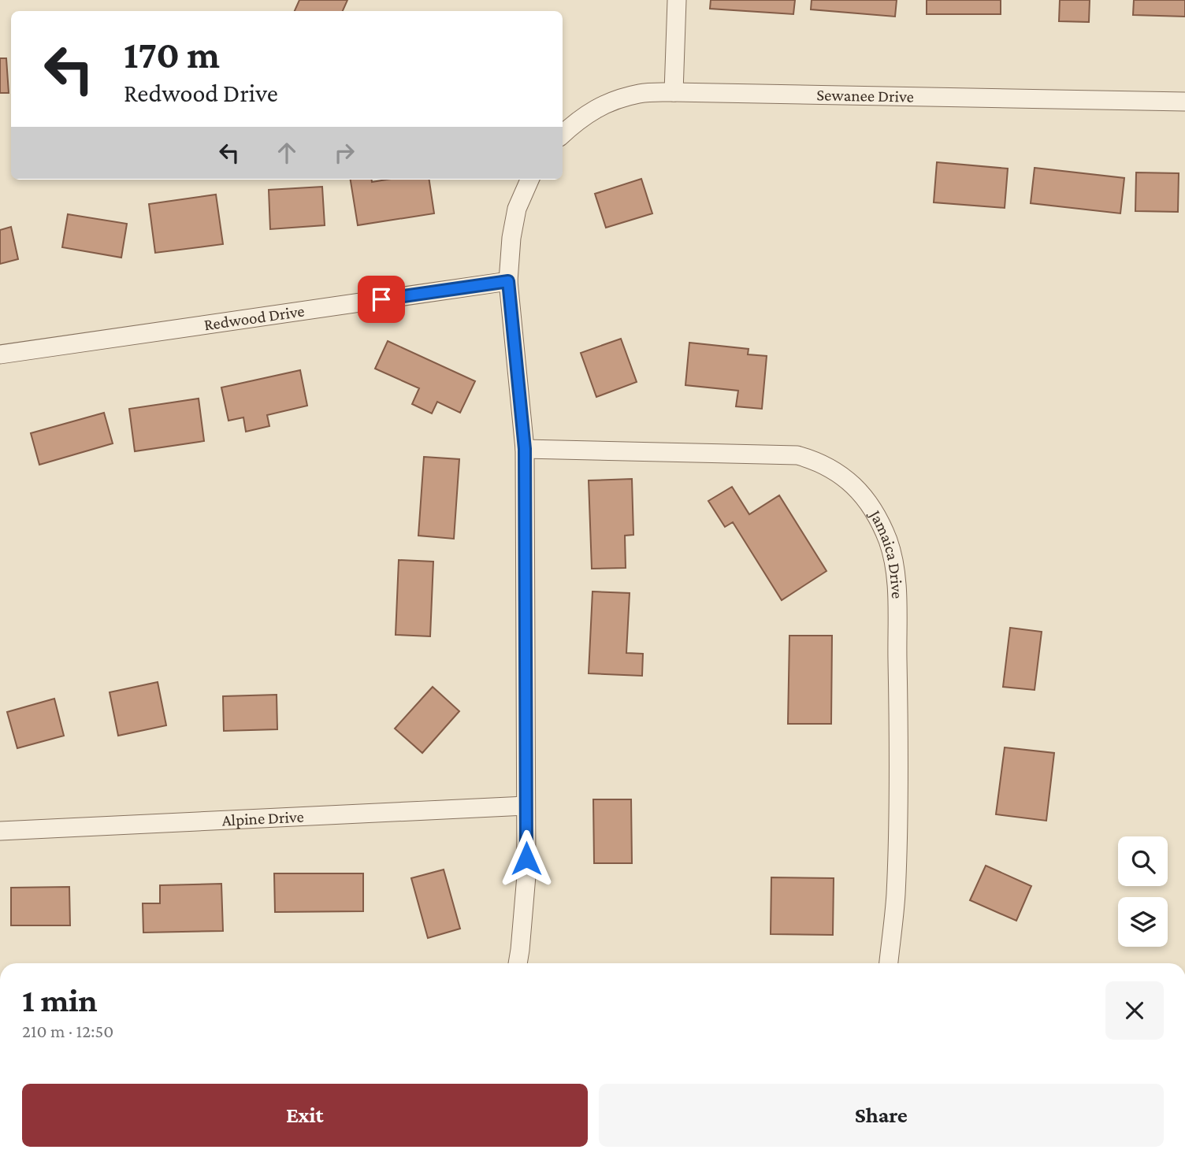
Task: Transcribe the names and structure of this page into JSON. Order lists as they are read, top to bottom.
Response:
{
  "streets": {
    "street": [
      "Sewanee Drive",
      "Redwood Drive",
      "Jamaica Drive",
      "Alpine Drive"
    ]
  },
  "page": {
    "turn": ["170 m", "Redwood Drive"],
    "heading": ["1 min", "210 m · 12:50"],
    "buttons": ["Exit", "Share"]
  }
}
